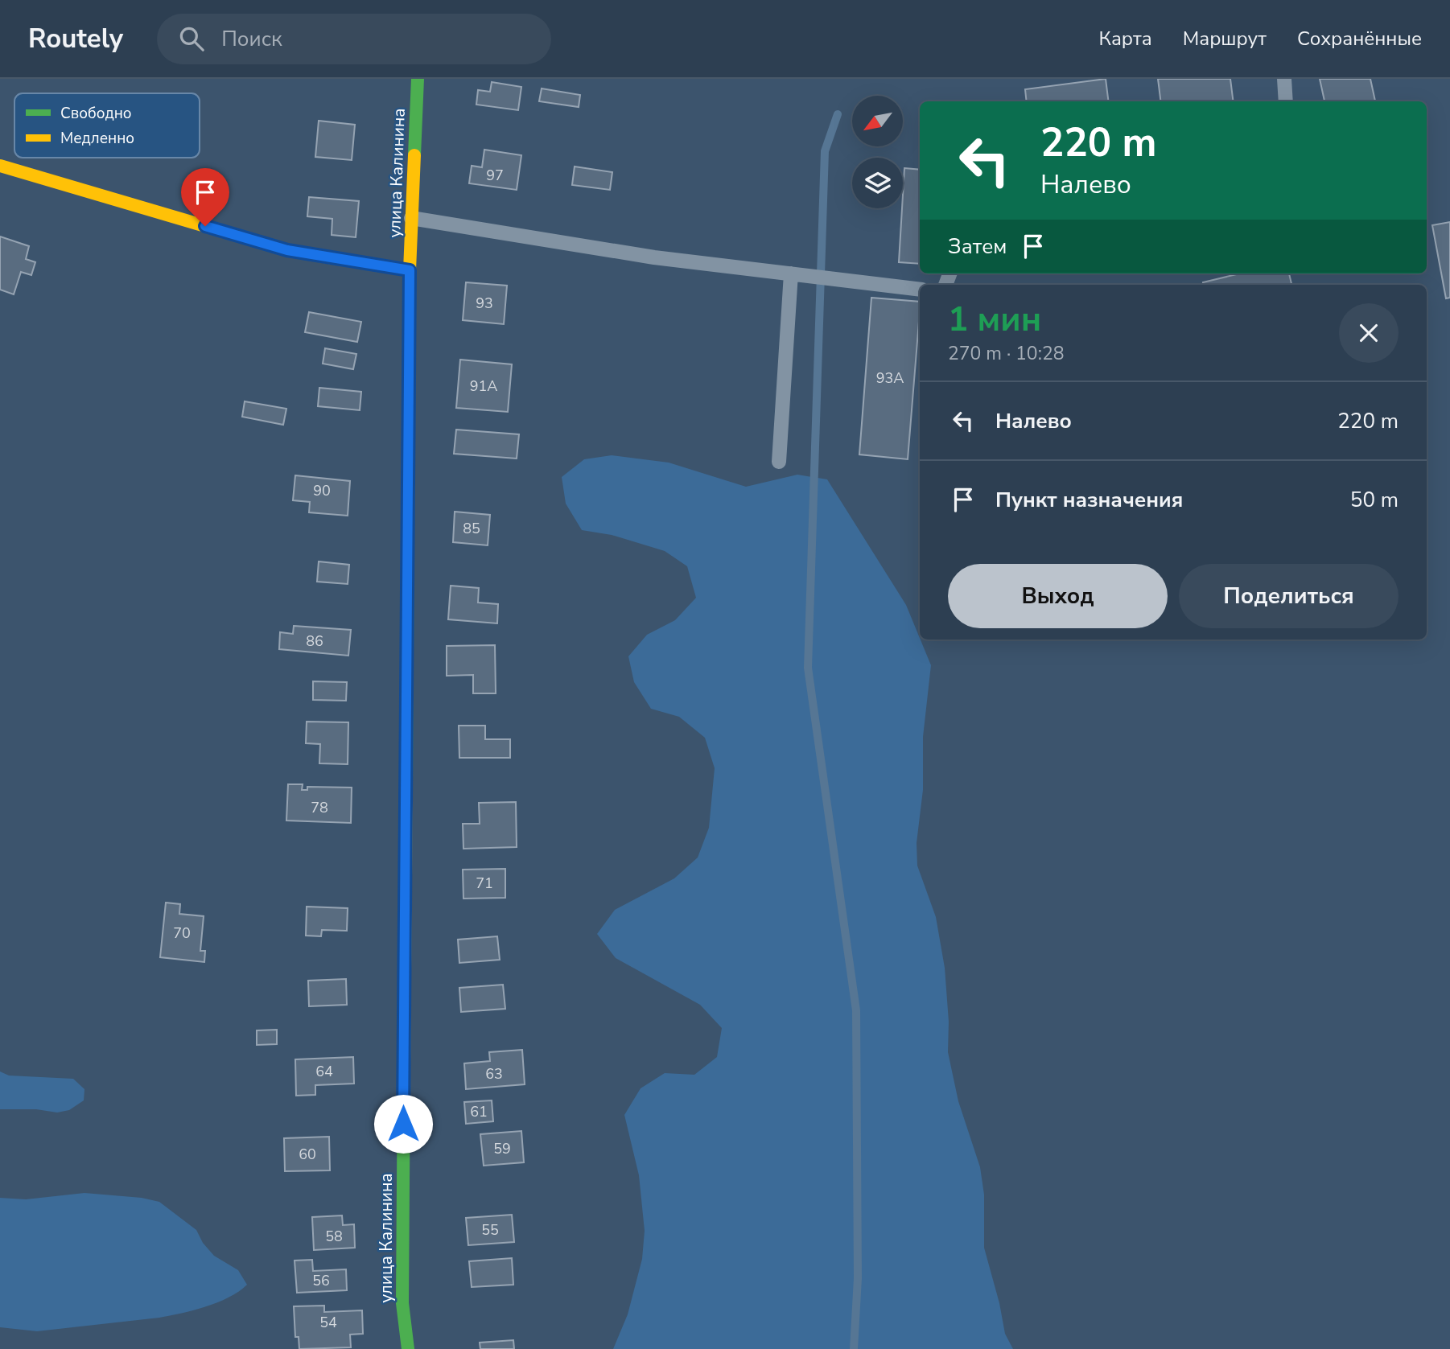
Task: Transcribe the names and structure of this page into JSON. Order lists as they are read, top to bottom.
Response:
{
  "streets": {
    "street": ["улица Калинина"]
  },
  "house_numbers": [
    "97",
    "93",
    "93А",
    "91А",
    "90",
    "85",
    "86",
    "78",
    "71",
    "70",
    "64",
    "63",
    "61",
    "59",
    "60",
    "55",
    "58",
    "56",
    "54"
  ],
  "legend": ["Свободно", "Медленно"],
  "north": "bottom left",
  "page": {
    "header": "Routely",
    "search": "Поиск",
    "nav": ["Карта", "Маршрут", "Сохранённые"],
    "turn": ["220 m", "Налево"],
    "then": "Затем",
    "heading": ["1 мин", "270 m · 10:28"],
    "list": [
      {
        "name": "Налево",
        "value": "220 m"
      },
      {
        "name": "Пункт назначения",
        "value": "50 m"
      }
    ],
    "buttons": ["Выход", "Поделиться"]
  }
}
